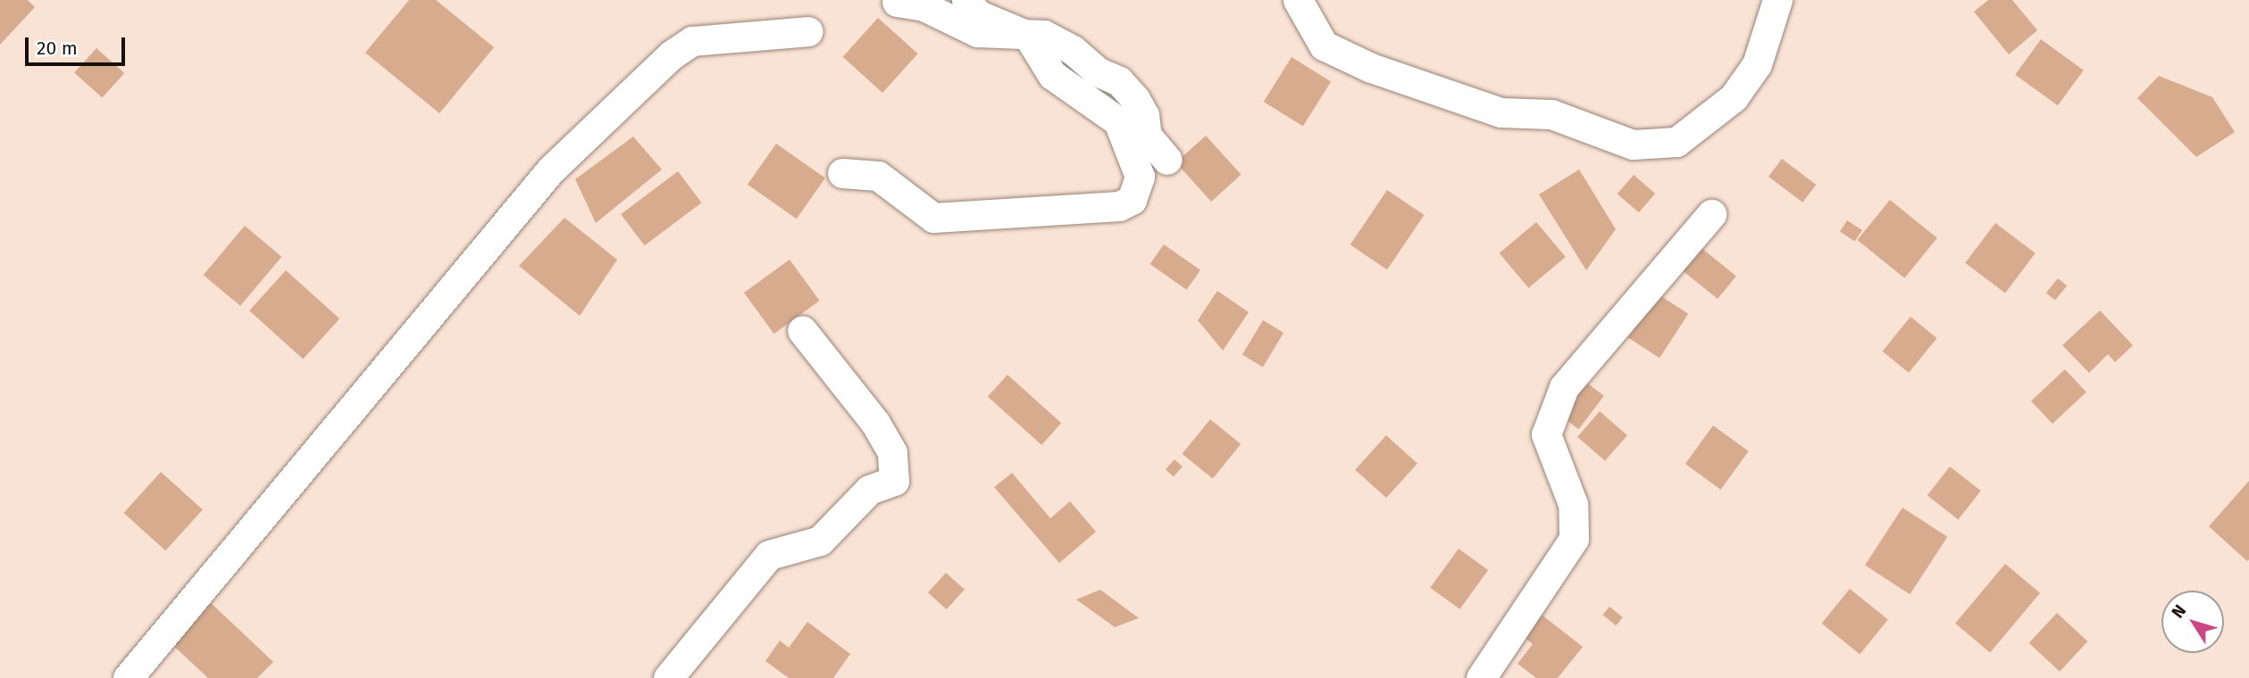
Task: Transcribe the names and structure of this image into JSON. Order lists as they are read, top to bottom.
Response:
{
  "scale_bar": "20 m",
  "north": "top left"
}
